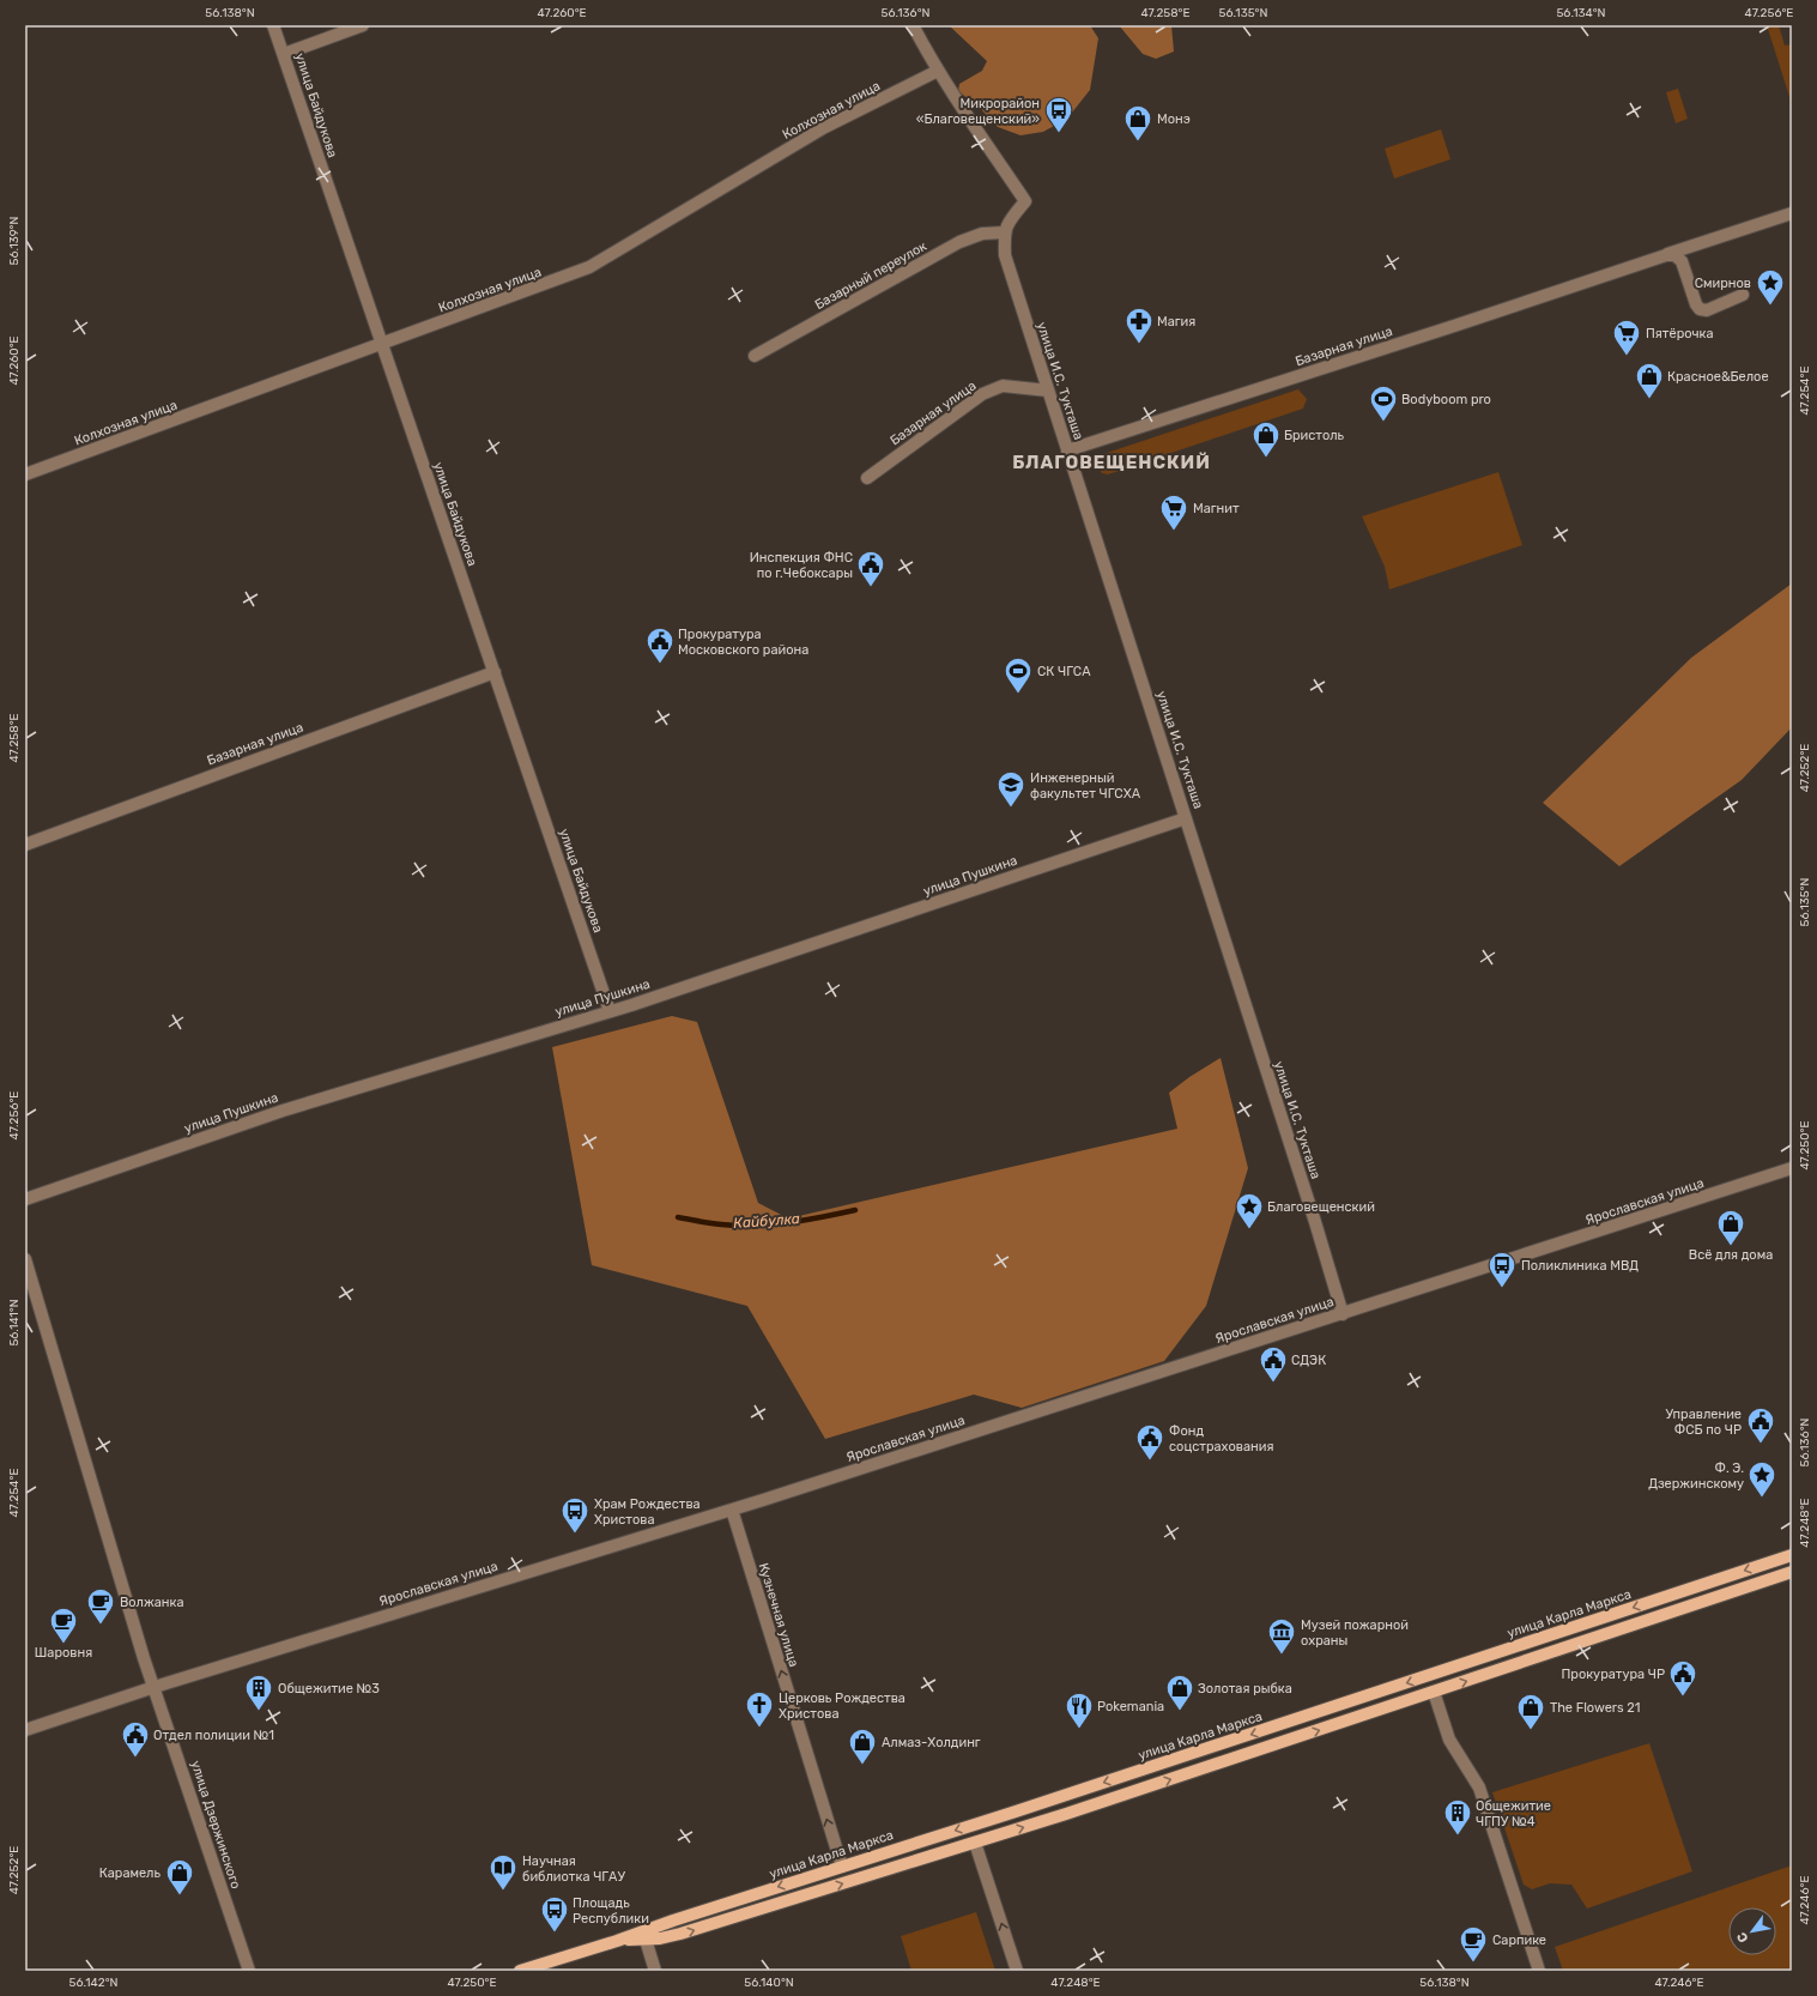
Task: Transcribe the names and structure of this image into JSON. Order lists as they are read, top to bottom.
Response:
{
  "streets": {
    "main road": ["улица Карла Маркса"],
    "street": [
      "улица Байдукова",
      "Колхозная улица",
      "Базарный переулок",
      "Базарная улица",
      "улица И.С. Тукташа",
      "улица Пушкина",
      "Ярославская улица",
      "Кузнечная улица",
      "улица Дзержинского"
    ]
  },
  "crossings": [
    ["улица Байдукова", "Колхозная улица"],
    ["улица Байдукова", "Базарная улица"],
    ["улица Байдукова", "улица Пушкина"],
    ["Базарный переулок", "улица И.С. Тукташа"],
    ["Базарная улица", "улица И.С. Тукташа"],
    ["улица И.С. Тукташа", "улица Пушкина"],
    ["улица И.С. Тукташа", "Ярославская улица"],
    ["Ярославская улица", "Кузнечная улица"],
    ["Ярославская улица", "улица Дзержинского"],
    ["улица Карла Маркса", "Кузнечная улица"]
  ],
  "one_way": ["Кузнечная улица"],
  "districts": ["БЛАГОВЕЩЕНСКИЙ"],
  "water": ["Кайбулка"],
  "places": {
    "bus stop": [
      "Микрорайон «Благовещенский»",
      "Поликлиника МВД",
      "Храм Рождества Христова",
      "Площадь Республики"
    ],
    "shop": [
      "Монэ",
      "Красное&Белое",
      "Бристоль",
      "Всё для дома",
      "Золотая рыбка",
      "The Flowers 21",
      "Алмаз-Холдинг",
      "Карамель"
    ],
    "place": ["Смирнов", "Благовещенский", "Ф. Э. Дзержинскому"],
    "pharmacy": ["Магия"],
    "supermarket": ["Пятёрочка", "Магнит"],
    "sports": ["Bodyboom pro", "СК ЧГСА"],
    "public building": [
      "Инспекция ФНС по г.Чебоксары",
      "Прокуратура Московского района",
      "СДЭК",
      "Управление ФСБ по ЧР",
      "Фонд соцстрахования",
      "Прокуратура ЧР",
      "Отдел полиции №1"
    ],
    "school or university": ["Инженерный факультет ЧГСХА"],
    "cafe": ["Волжанка", "Шаровня", "Сарпике"],
    "museum": ["Музей пожарной охраны"],
    "building": ["Общежитие №3", "Общежитие ЧГПУ №4"],
    "church": ["Церковь Рождества Христова"],
    "restaurant": ["Pokemania"],
    "library": ["Научная библиотка ЧГАУ"]
  },
  "north": "bottom left",
  "coordinates": [
    "56.138°N",
    "47.260°E",
    "56.136°N",
    "47.258°E",
    "56.135°N",
    "56.134°N",
    "47.256°E",
    "56.139°N",
    "47.254°E",
    "47.252°E",
    "47.250°E",
    "56.141°N",
    "47.248°E",
    "47.246°E",
    "56.142°N",
    "56.140°N"
  ]
}
